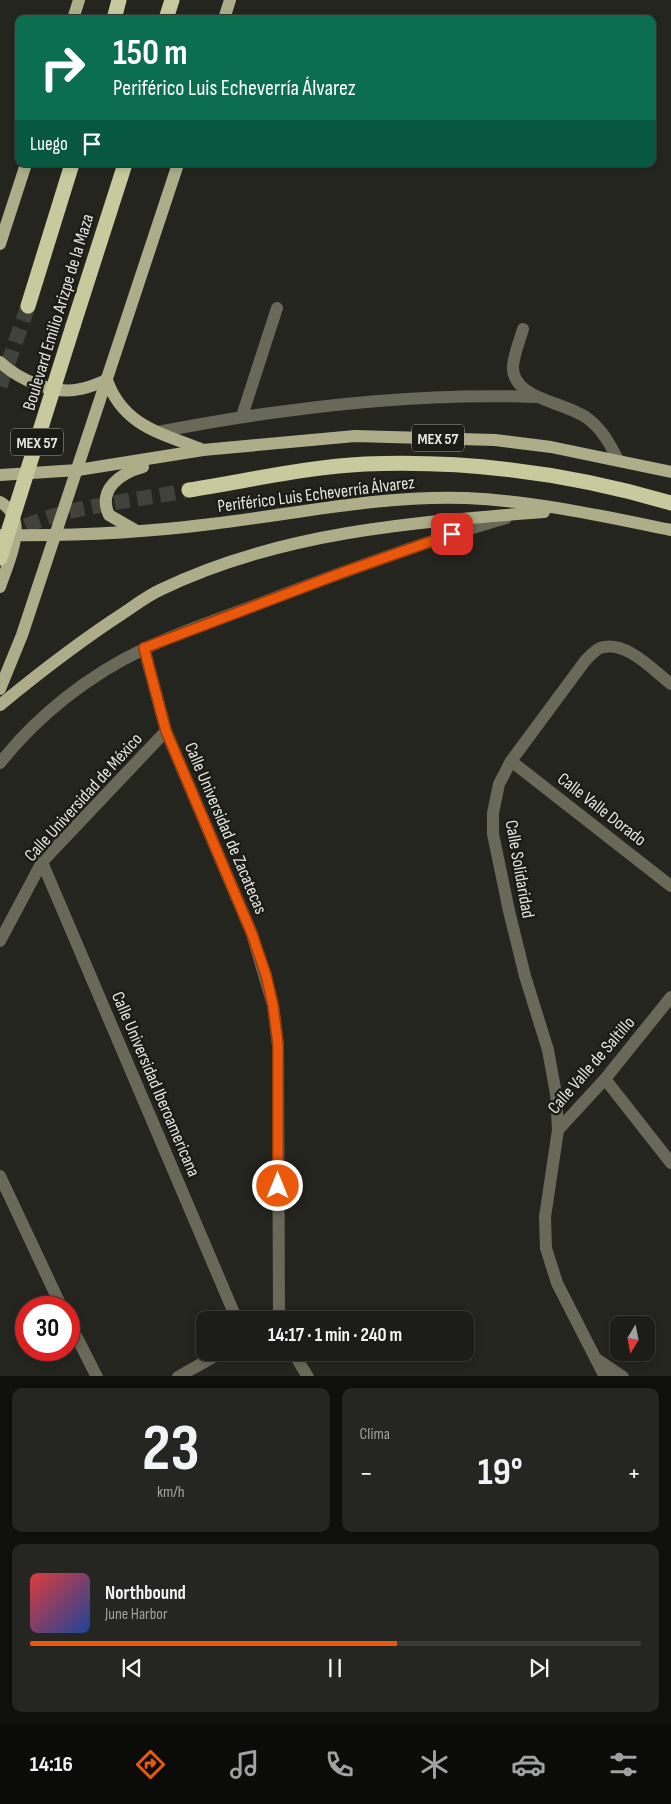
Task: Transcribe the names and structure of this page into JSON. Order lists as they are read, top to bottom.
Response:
{
  "streets": {
    "highway": ["Boulevard Emilio Arizpe de la Maza", "MEX 57"],
    "main road": ["Periférico Luis Echeverría Álvarez"],
    "street": [
      "Calle Universidad de México",
      "Calle Valle Dorado",
      "Calle Universidad de Zacatecas",
      "Calle Solidaridad",
      "Calle Valle de Saltillo",
      "Calle Universidad Iberoamericana"
    ]
  },
  "crossings": [
    ["Calle Universidad de México", "Calle Universidad de Zacatecas"],
    ["Calle Universidad de México", "Calle Universidad Iberoamericana"],
    ["Calle Valle Dorado", "Calle Solidaridad"],
    ["Calle Solidaridad", "Calle Valle de Saltillo"]
  ],
  "north": "bottom",
  "page": {
    "turn": ["150 m", "Periférico Luis Echeverría Álvarez"],
    "then": "Luego",
    "limit": "30",
    "trip": "14:17 · 1 min · 240 m",
    "tile": [
      ["23", "km/h"],
      "Clima"
    ],
    "heat": ["−", "19°", "+"],
    "song": ["Northbound", "June Harbor"],
    "tabs": "14:16"
  }
}
